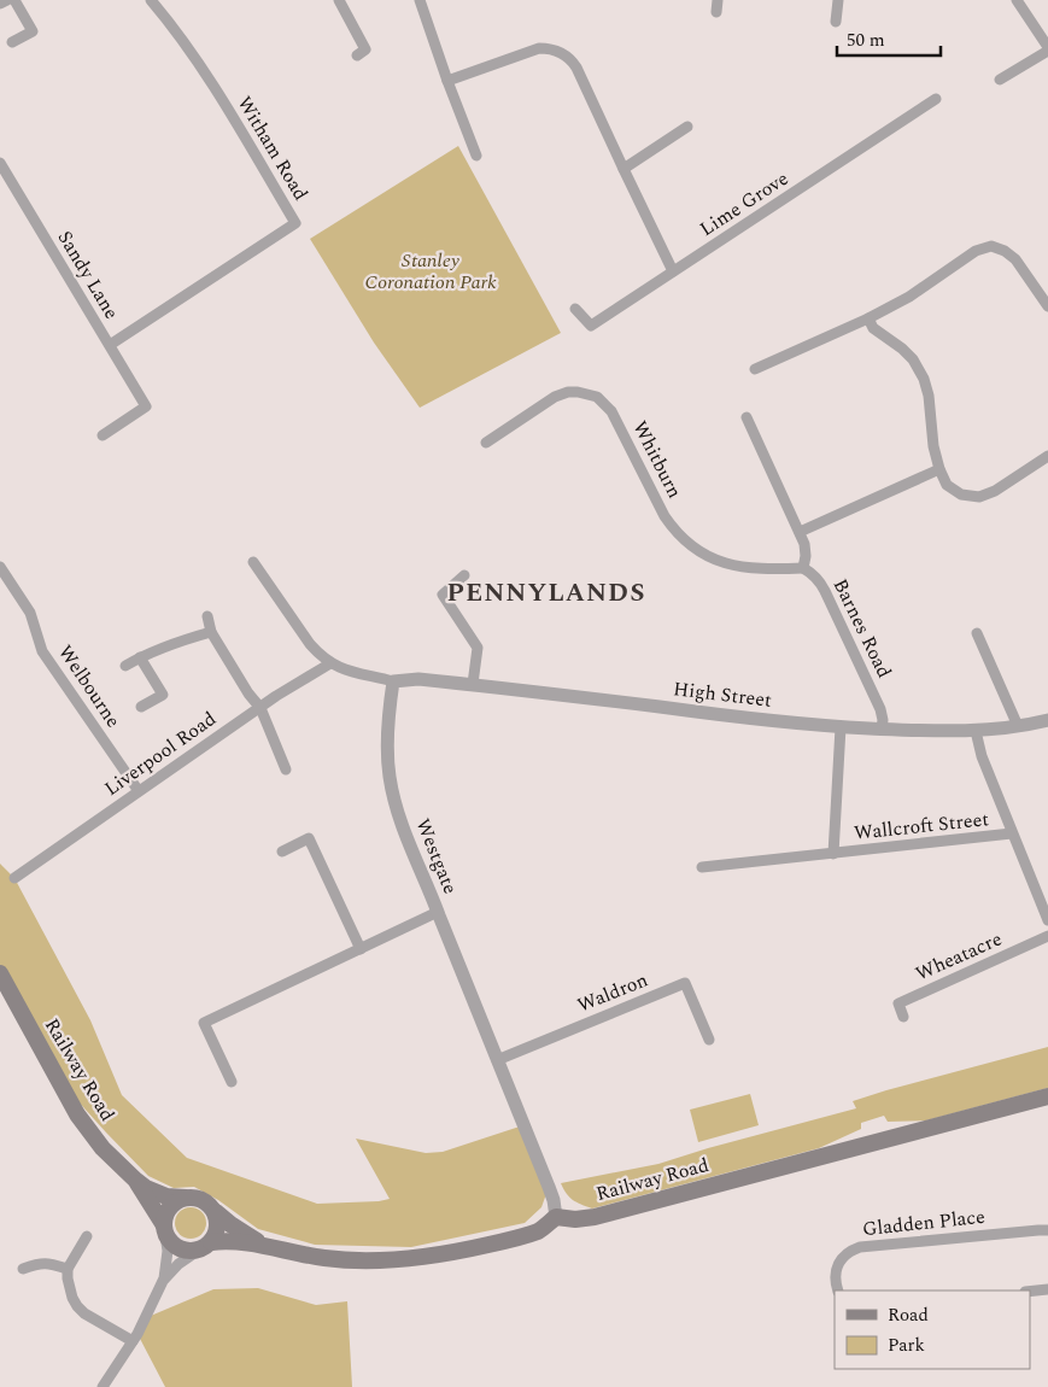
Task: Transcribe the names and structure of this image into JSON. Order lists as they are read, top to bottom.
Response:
{
  "streets": {
    "main road": ["Railway Road"],
    "street": [
      "Witham Road",
      "Lime Grove",
      "Sandy Lane",
      "Whitburn",
      "Barnes Road",
      "Welbourne",
      "High Street",
      "Liverpool Road",
      "Wallcroft Street",
      "Westgate",
      "Wheatacre",
      "Waldron",
      "Gladden Place"
    ]
  },
  "crossings": [
    ["Witham Road", "Sandy Lane"],
    ["Whitburn", "Barnes Road"],
    ["Barnes Road", "High Street"],
    ["Welbourne", "Liverpool Road"],
    ["High Street", "Westgate"],
    ["Westgate", "Waldron"],
    ["Westgate", "Railway Road"]
  ],
  "districts": ["PENNYLANDS"],
  "parks": ["Stanley Coronation Park"],
  "legend": ["Road", "Park"],
  "scale_bar": "50 m"
}
